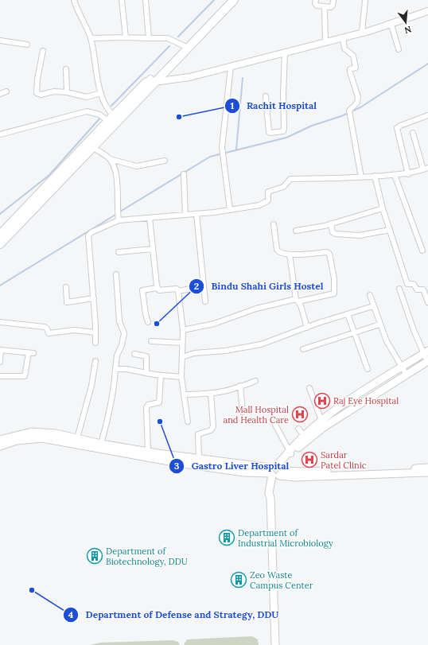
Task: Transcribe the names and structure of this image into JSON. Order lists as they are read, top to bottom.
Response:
{
  "places": {
    "other": [
      "Rachit Hospital",
      "Bindu Shahi Girls Hostel",
      "Gastro Liver Hospital",
      "Department of Defense and Strategy, DDU"
    ],
    "hospital": ["Raj Eye Hospital", "Mall Hospital and Health Care", "Sardar Patel Clinic"],
    "building": ["Department of Industrial Microbiology", "Department of Biotechnology, DDU", "Zeo Waste Campus Center"]
  },
  "north": "bottom"
}
